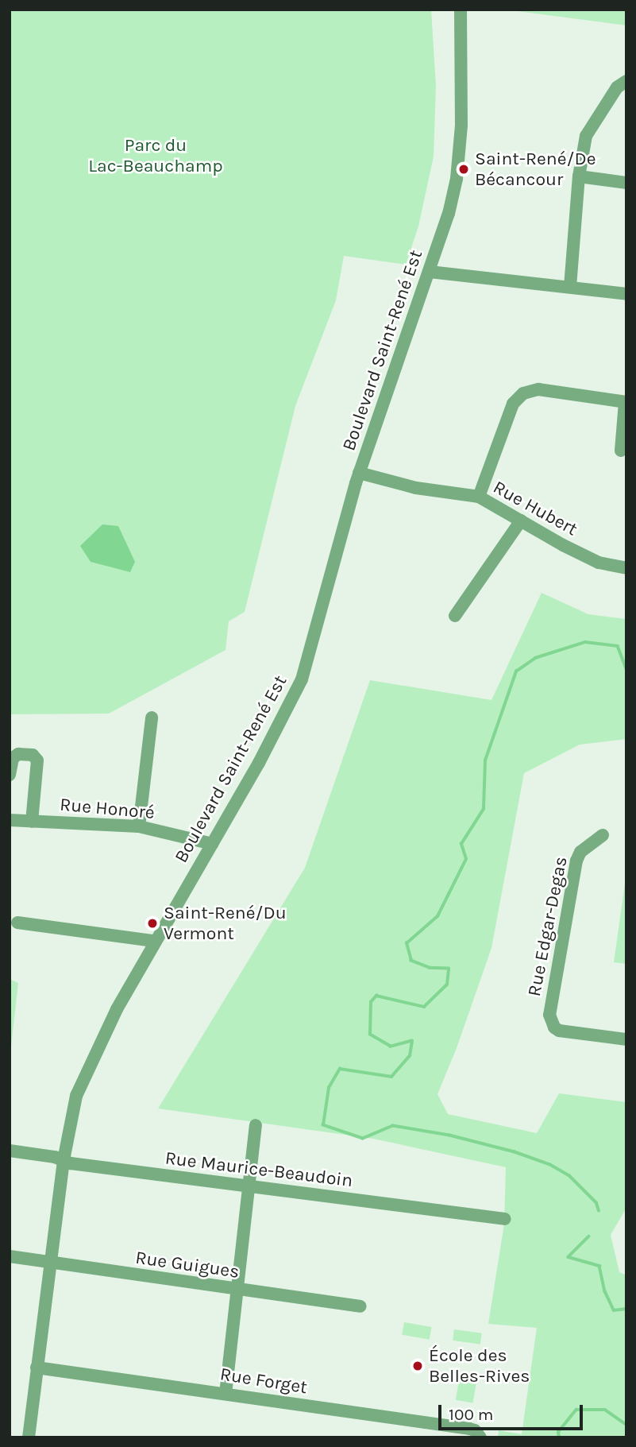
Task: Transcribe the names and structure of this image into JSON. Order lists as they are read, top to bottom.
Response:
{
  "streets": {
    "street": [
      "Boulevard Saint-René Est",
      "Rue Hubert",
      "Rue Honoré",
      "Rue Edgar-Degas",
      "Rue Maurice-Beaudoin",
      "Rue Guigues",
      "Rue Forget"
    ]
  },
  "crossings": [
    ["Boulevard Saint-René Est", "Rue Hubert"],
    ["Boulevard Saint-René Est", "Rue Honoré"],
    ["Boulevard Saint-René Est", "Rue Maurice-Beaudoin"],
    ["Boulevard Saint-René Est", "Rue Guigues"],
    ["Boulevard Saint-René Est", "Rue Forget"]
  ],
  "parks": ["Parc du Lac-Beauchamp"],
  "places": ["Saint-René/De Bécancour", "Saint-René/Du Vermont", "École des Belles-Rives"],
  "scale_bar": "100 m"
}
